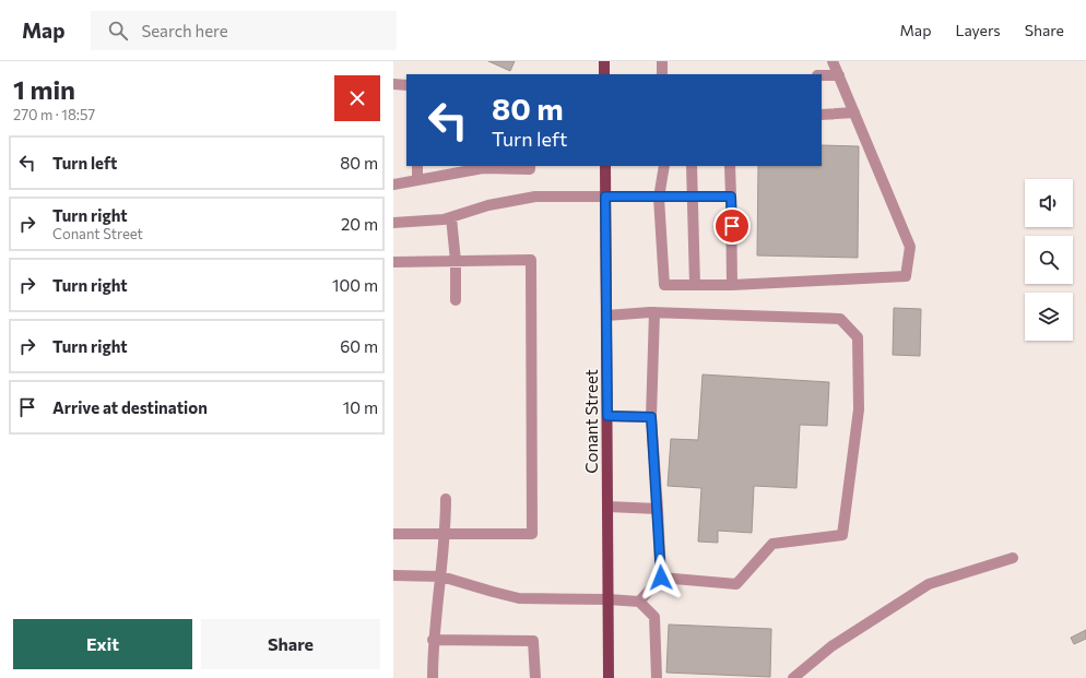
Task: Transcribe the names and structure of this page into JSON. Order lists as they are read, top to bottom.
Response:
{
  "streets": {
    "main road": ["Conant Street"]
  },
  "page": {
    "header": "Map",
    "search": "Search here",
    "nav": ["Map", "Layers", "Share"],
    "heading": ["1 min", "270 m · 18:57"],
    "turn": ["80 m", "Turn left"],
    "list": [
      {
        "name": "Turn left",
        "value": "80 m"
      },
      {
        "name": "Turn right",
        "note": "Conant Street",
        "value": "20 m"
      },
      {
        "name": "Turn right",
        "value": "100 m"
      },
      {
        "name": "Turn right",
        "value": "60 m"
      },
      {
        "name": "Arrive at destination",
        "value": "10 m"
      }
    ],
    "buttons": ["Exit", "Share"]
  }
}
